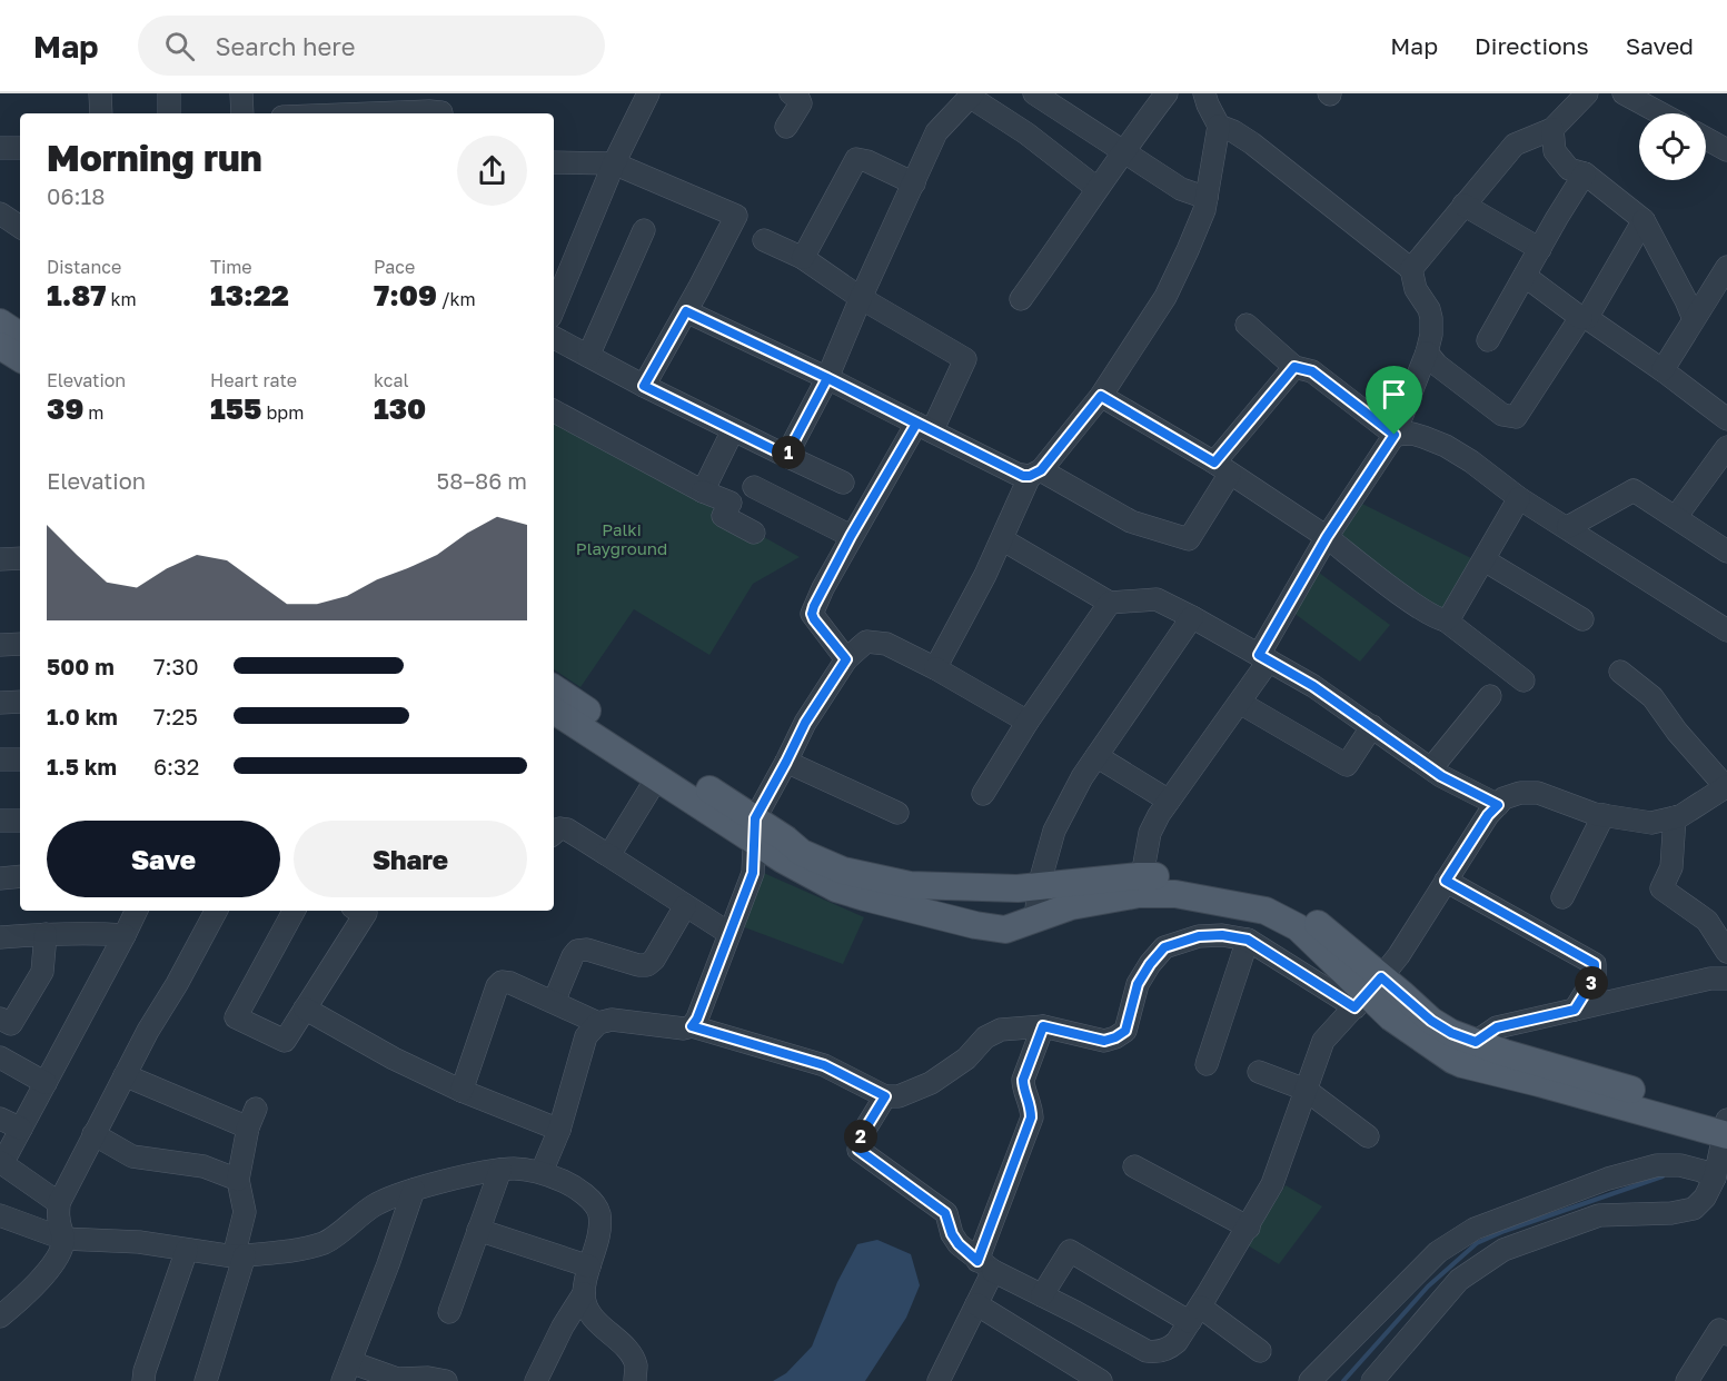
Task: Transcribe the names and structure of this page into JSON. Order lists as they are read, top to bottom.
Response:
{
  "parks": ["Palki Playground"],
  "page": {
    "header": "Map",
    "search": "Search here",
    "nav": ["Map", "Directions", "Saved"],
    "heading": ["Morning run", "06:18"],
    "stats": [
      ["Distance", "1.87 km"],
      ["Time", "13:22"],
      ["Pace", "7:09 /km"],
      ["Elevation", "39 m"],
      ["Heart rate", "155 bpm"],
      ["kcal", "130"]
    ],
    "pins": ["1", "3", "2"],
    "chart": ["Elevation", "58–86 m"],
    "list": [
      {
        "name": "500 m",
        "note": "7:30"
      },
      {
        "name": "1.0 km",
        "note": "7:25"
      },
      {
        "name": "1.5 km",
        "note": "6:32"
      }
    ],
    "buttons": ["Save", "Share"]
  }
}
